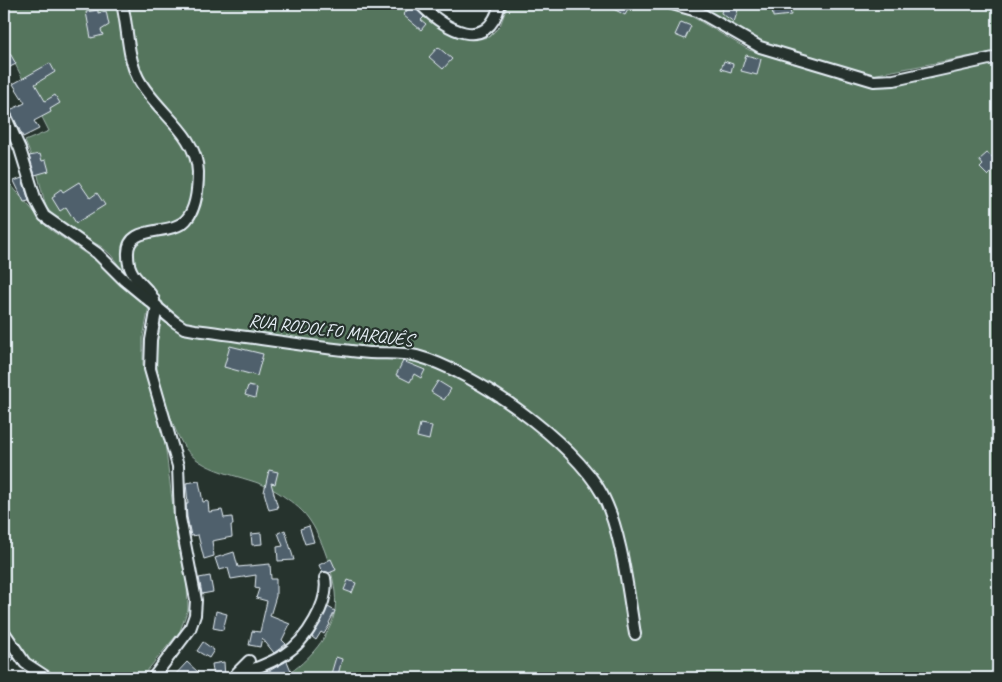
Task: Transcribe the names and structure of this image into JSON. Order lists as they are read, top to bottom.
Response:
{
  "streets": {
    "street": ["RUA RODOLFO MARQUÊS"]
  }
}
